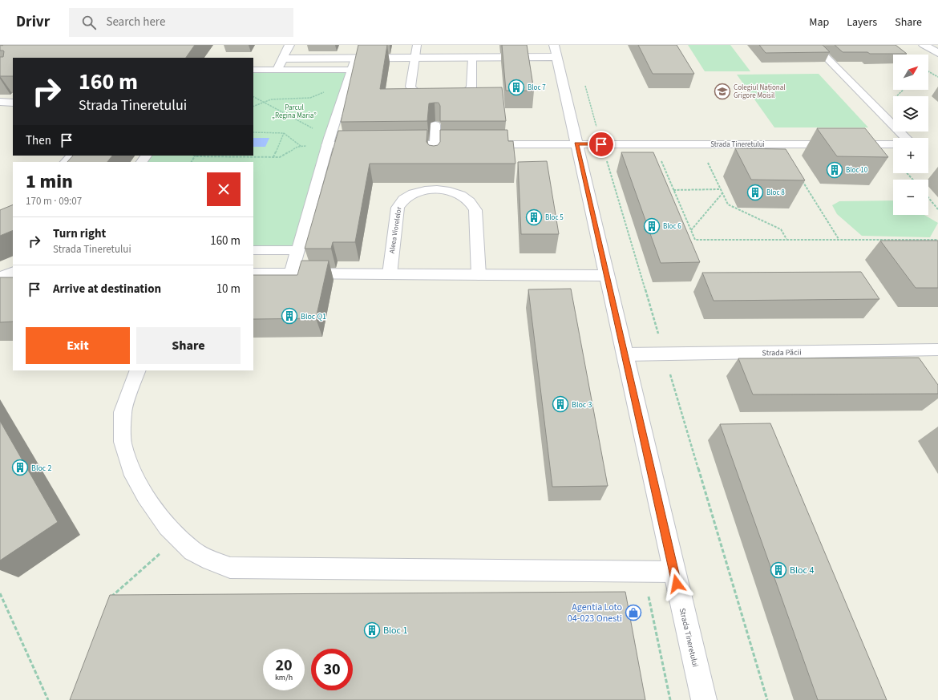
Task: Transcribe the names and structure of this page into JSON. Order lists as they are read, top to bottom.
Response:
{
  "streets": {
    "street": ["Strada Tineretului"],
    "lane": ["Aleea Viorelelor", "Strada Păcii"]
  },
  "crossings": [
    ["Strada Tineretului", "Strada Păcii"]
  ],
  "parks": ["Parcul „Regina Maria”"],
  "places": {
    "building": [
      "Bloc 7",
      "Bloc 10",
      "Bloc 8",
      "Bloc 5",
      "Bloc 6",
      "Bloc Q1",
      "Bloc 3",
      "Bloc 2",
      "Bloc 4",
      "Bloc 1"
    ],
    "school or university": ["Colegiul Național Grigore Moisil"],
    "shop": ["Agentia Loto 04-023 Onesti"]
  },
  "north": "top right",
  "page": {
    "header": "Drivr",
    "search": "Search here",
    "nav": ["Map", "Layers", "Share"],
    "map_buttons": ["+", "−"],
    "turn": ["160 m", "Strada Tineretului"],
    "then": "Then",
    "heading": ["1 min", "170 m · 09:07"],
    "list": [
      {
        "name": "Turn right",
        "note": "Strada Tineretului",
        "value": "160 m"
      },
      {
        "name": "Arrive at destination",
        "value": "10 m"
      }
    ],
    "buttons": ["Exit", "Share"],
    "speed": "20 km/h",
    "limit": "30"
  }
}
